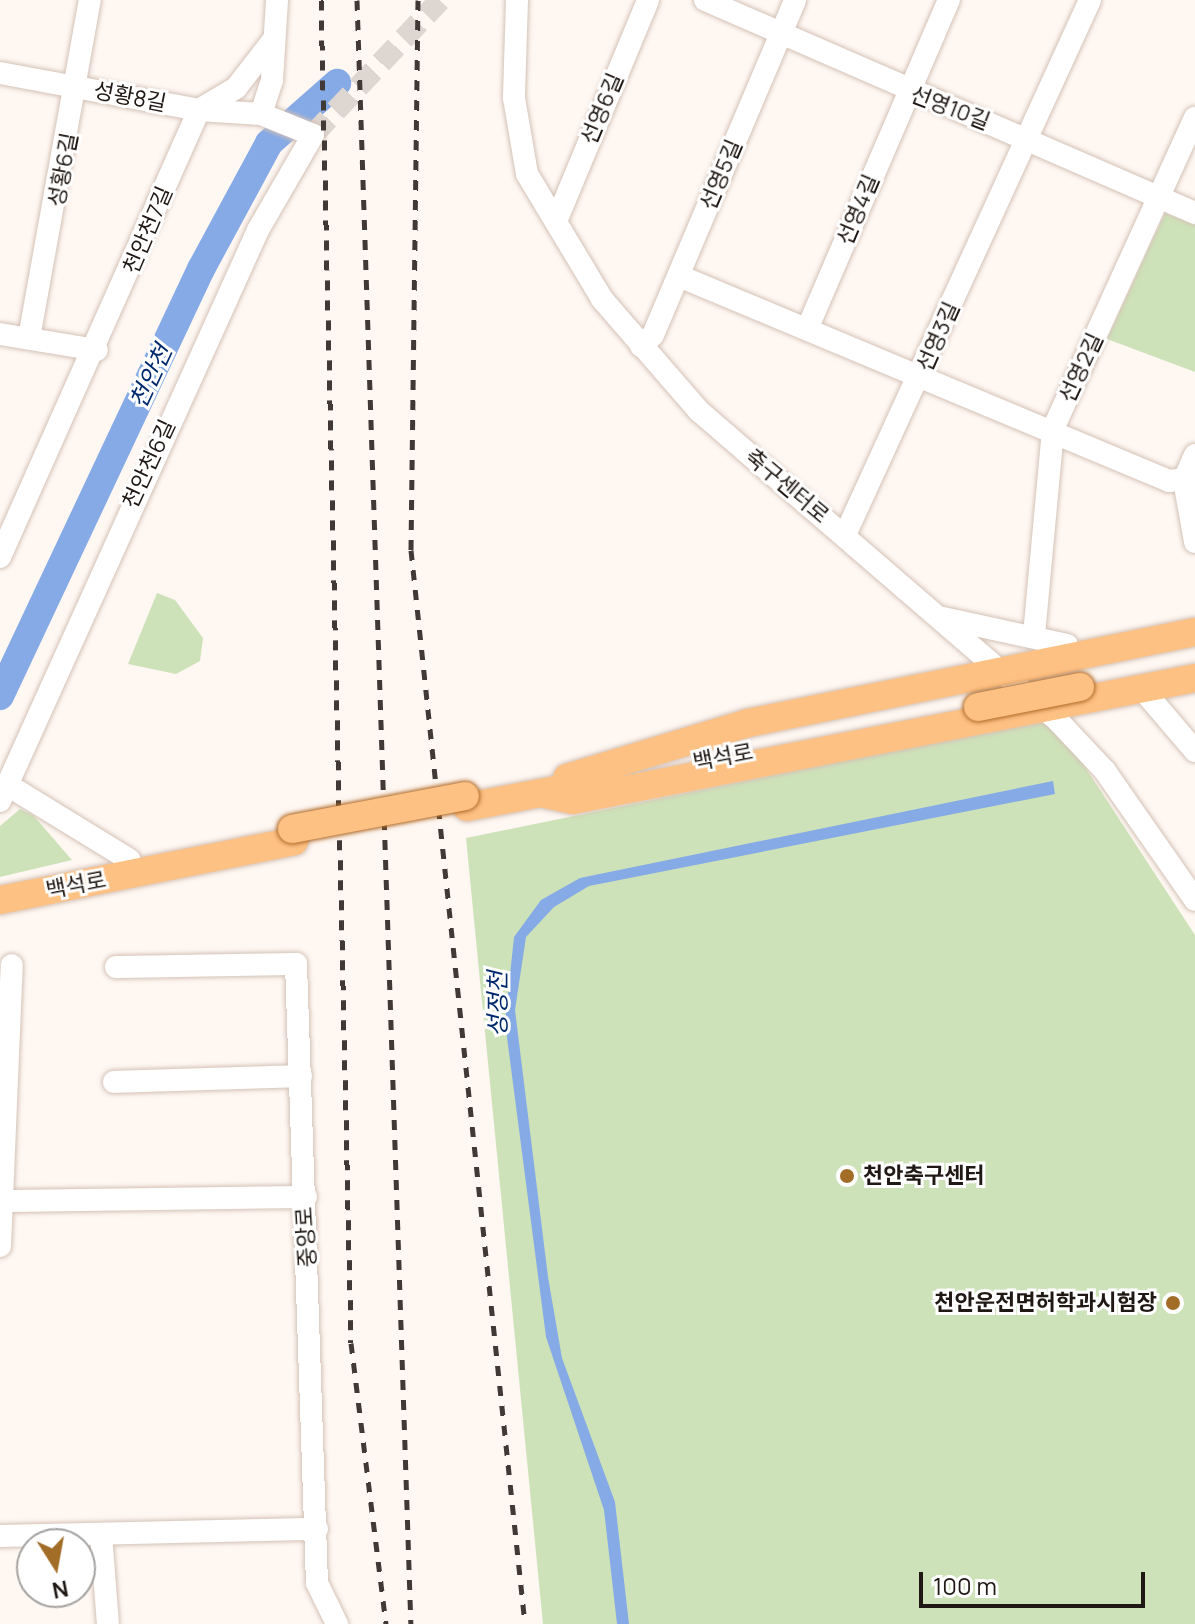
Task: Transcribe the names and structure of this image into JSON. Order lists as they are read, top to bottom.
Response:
{
  "streets": {
    "main road": ["백석로"],
    "street": [
      "성황8길",
      "선영10길",
      "선영6길",
      "성황6길",
      "선영5길",
      "선영4길",
      "천안천7길",
      "선영3길",
      "선영2길",
      "천안천6길",
      "축구센터로",
      "중앙로"
    ]
  },
  "crossings": [
    ["성황8길", "성황6길"],
    ["성황8길", "천안천7길"],
    ["성황8길", "천안천6길"],
    ["선영10길", "선영5길"],
    ["선영10길", "선영4길"],
    ["선영10길", "선영3길"],
    ["선영10길", "선영2길"],
    ["선영6길", "축구센터로"],
    ["선영5길", "축구센터로"],
    ["선영3길", "축구센터로"]
  ],
  "water": ["천안천", "성정천"],
  "places": ["천안축구센터", "천안운전면허학과시험장"],
  "scale_bar": "100 m",
  "north": "bottom"
}
